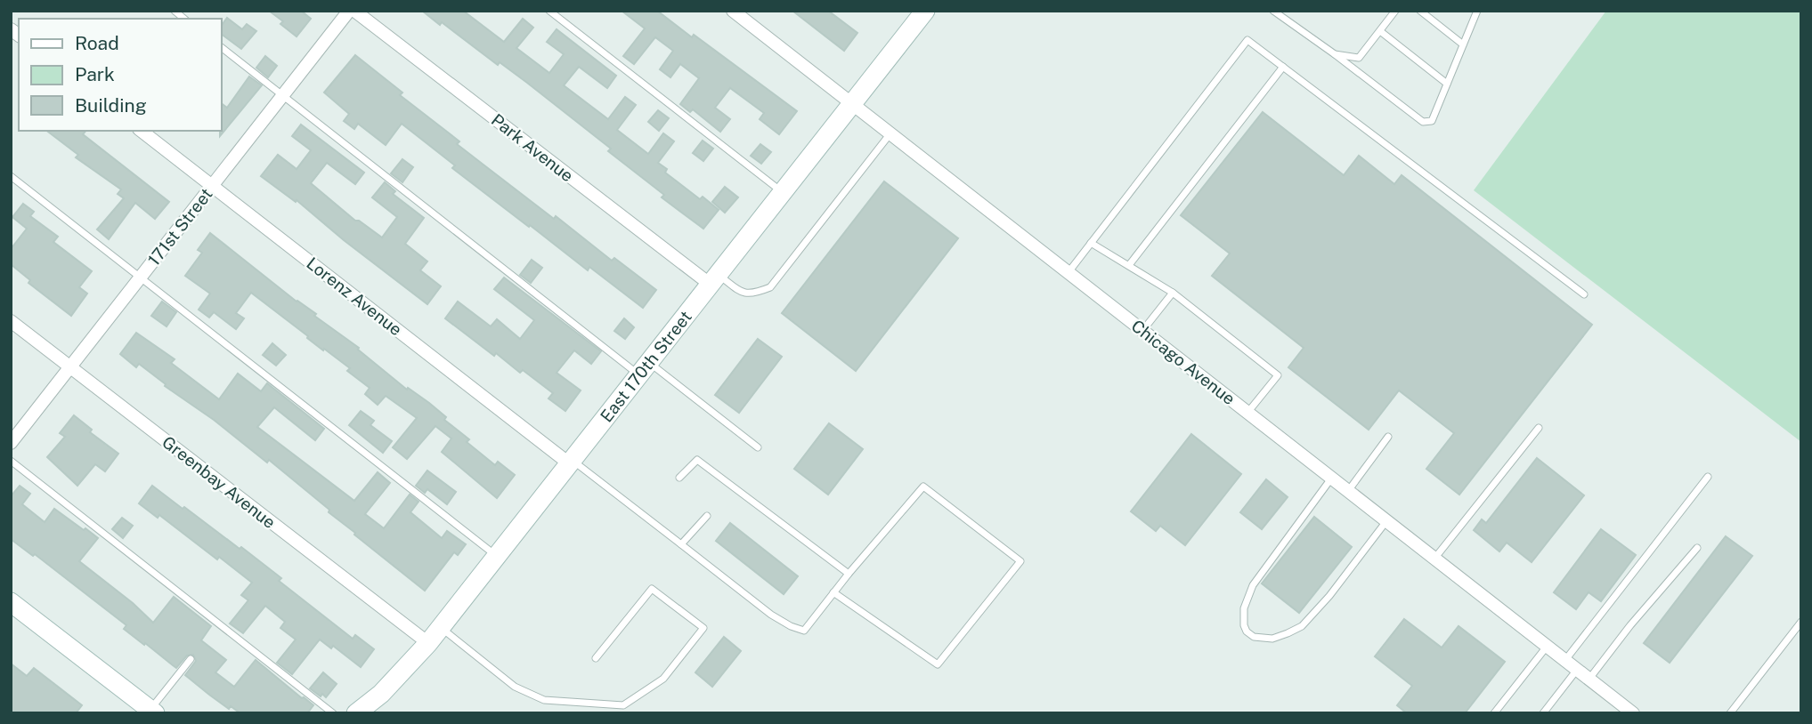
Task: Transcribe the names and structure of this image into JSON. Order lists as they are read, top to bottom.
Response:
{
  "streets": {
    "street": [
      "Park Avenue",
      "171st Street",
      "Lorenz Avenue",
      "Chicago Avenue",
      "East 170th Street",
      "Greenbay Avenue"
    ]
  },
  "crossings": [
    ["Park Avenue", "East 170th Street"],
    ["171st Street", "Lorenz Avenue"],
    ["171st Street", "Greenbay Avenue"],
    ["Lorenz Avenue", "East 170th Street"],
    ["Chicago Avenue", "East 170th Street"],
    ["East 170th Street", "Greenbay Avenue"]
  ],
  "legend": ["Road", "Park", "Building"]
}
